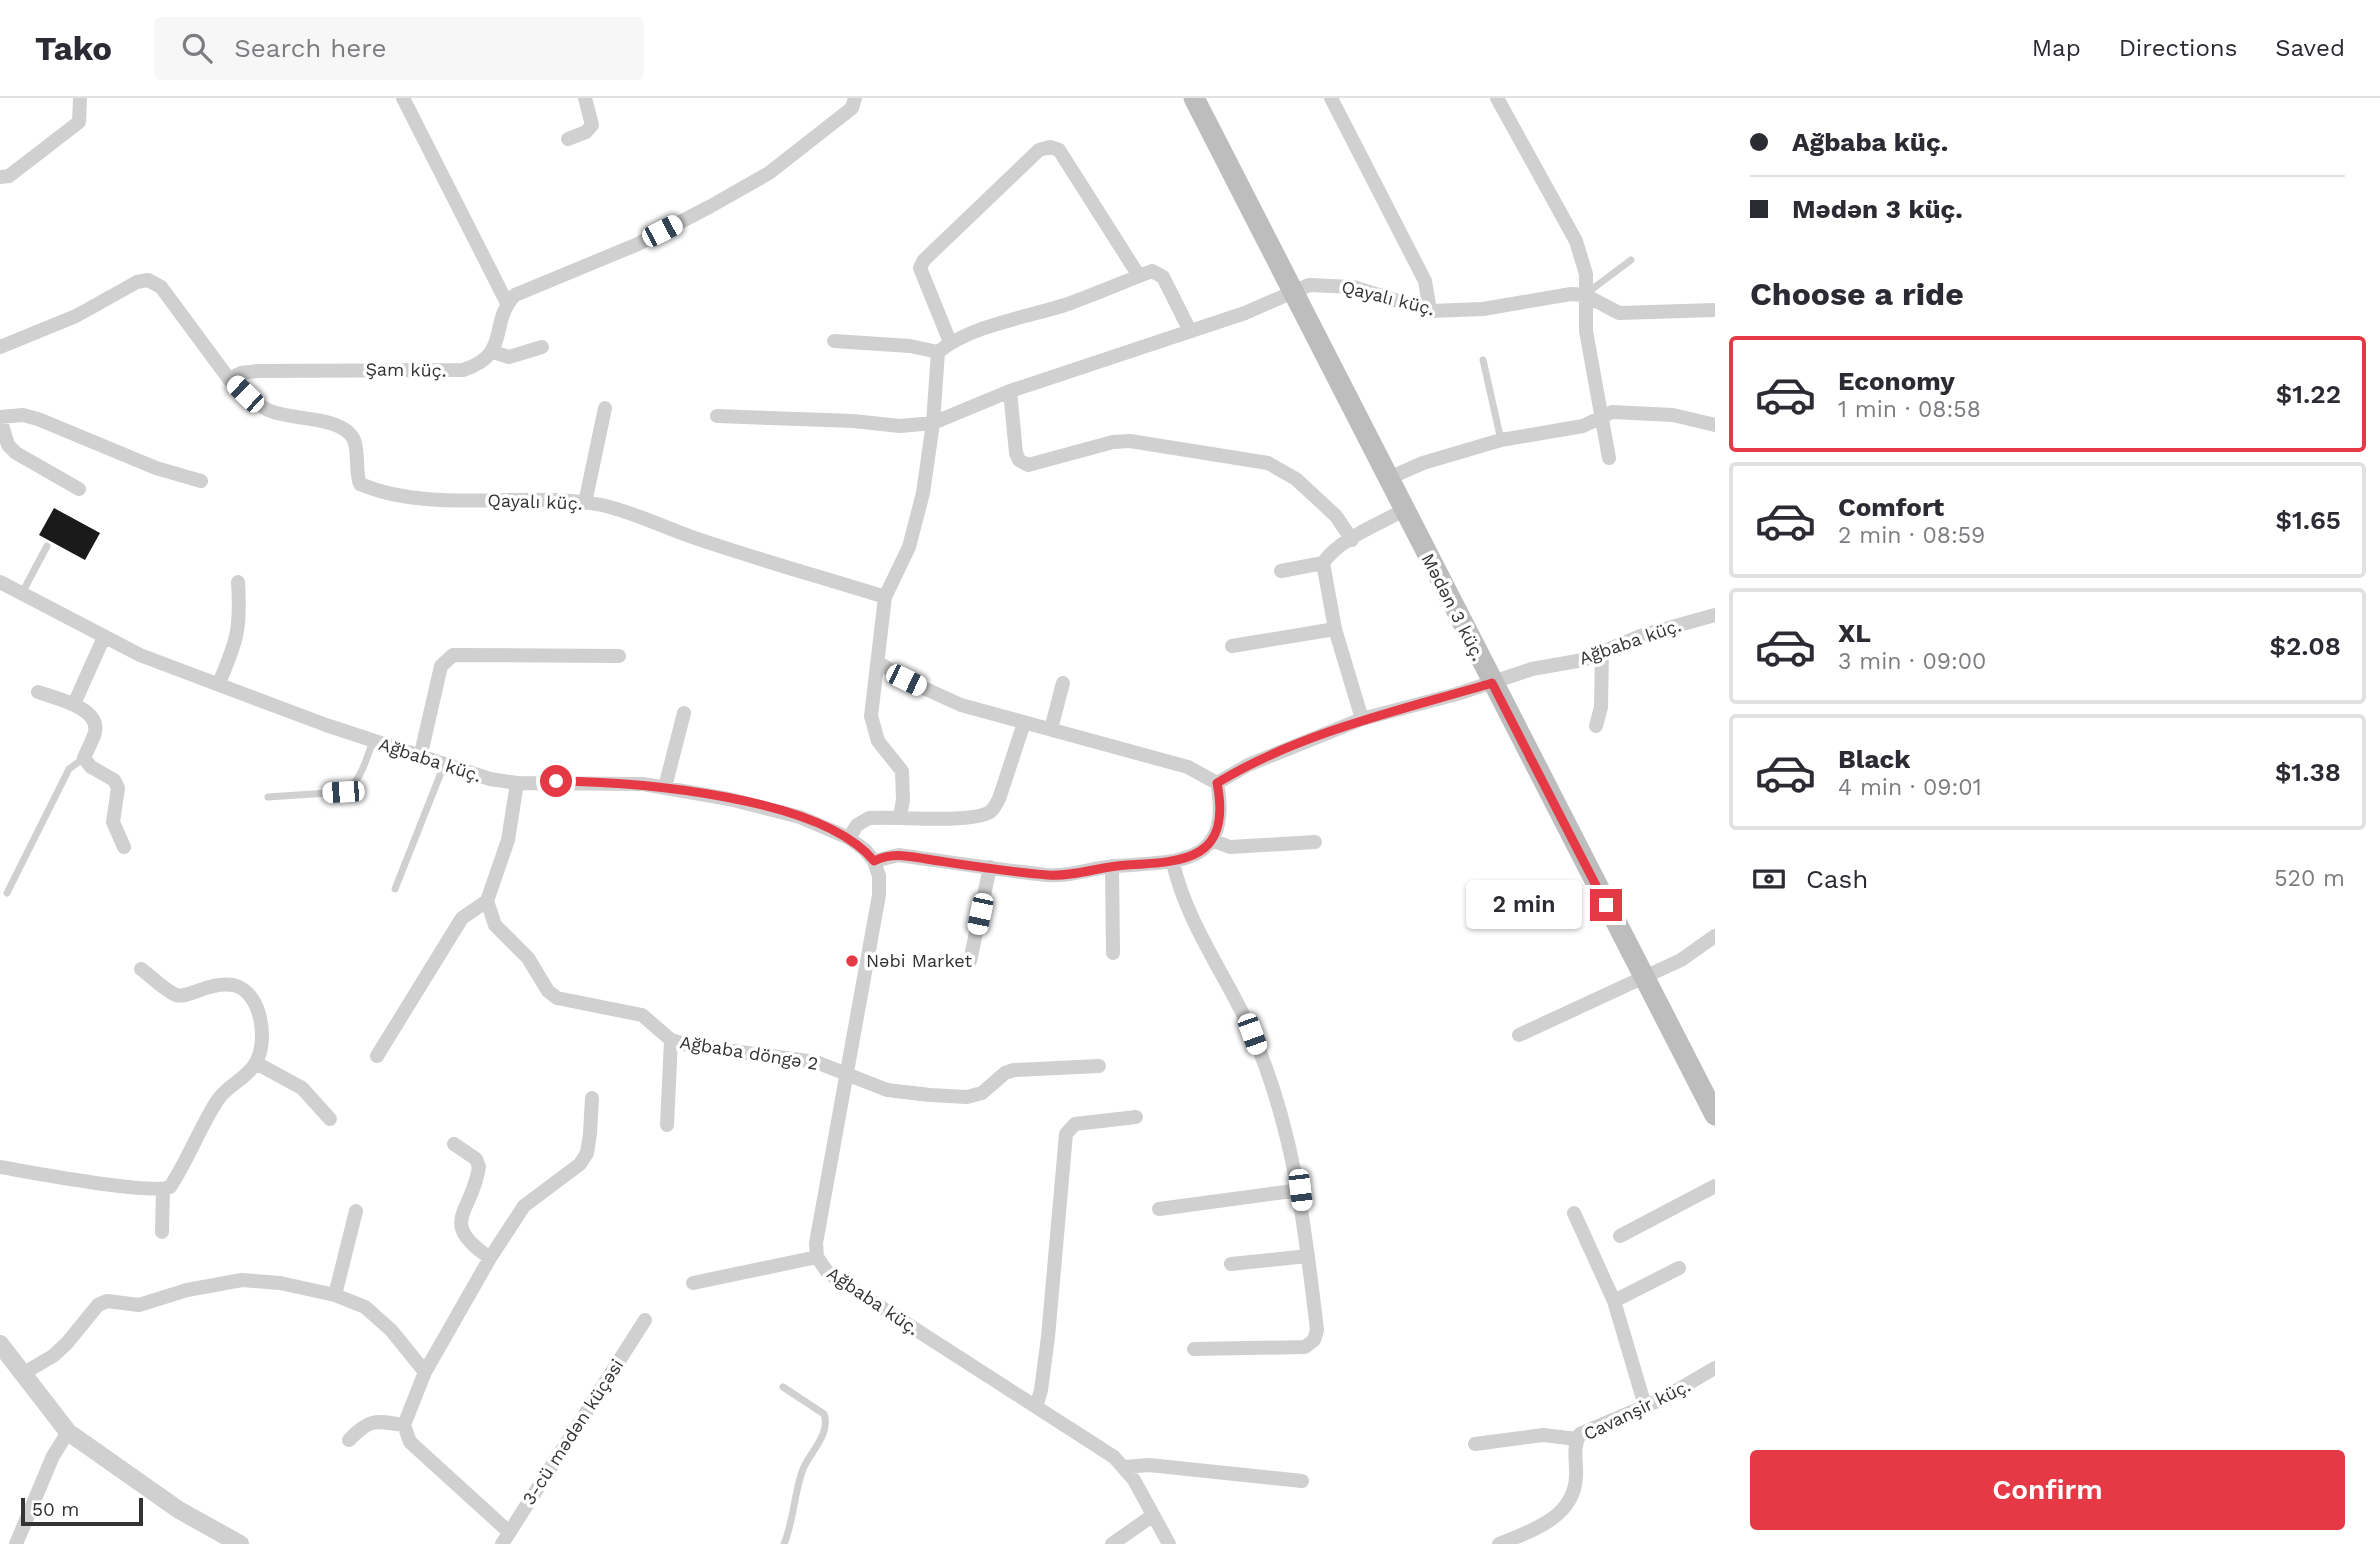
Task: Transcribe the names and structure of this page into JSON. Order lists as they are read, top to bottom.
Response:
{
  "streets": {
    "main road": ["Mədən 3 küç."],
    "street": [
      "Qayalı küç.",
      "Şam küç.",
      "Ağbaba küç.",
      "Ağbaba döngə 2",
      "Cavanşir küç.",
      "3-cü mədən küçəsi"
    ]
  },
  "crossings": [
    ["Qayalı küç.", "Şam küç."],
    ["Qayalı küç.", "Mədən 3 küç."],
    ["Mədən 3 küç.", "Ağbaba küç."],
    ["Ağbaba küç.", "Ağbaba döngə 2"]
  ],
  "places": ["Nəbi Market"],
  "scale_bar": "50 m",
  "page": {
    "header": "Tako",
    "search": "Search here",
    "nav": ["Map", "Directions", "Saved"],
    "banner": ["Ağbaba küç.", "Mədən 3 küç."],
    "heading": "Choose a ride",
    "list": [
      {
        "name": "Economy",
        "note": "1 min · 08:58",
        "value": "$1.22"
      },
      {
        "name": "Comfort",
        "note": "2 min · 08:59",
        "value": "$1.65"
      },
      {
        "name": "XL",
        "note": "3 min · 09:00",
        "value": "$2.08"
      },
      {
        "name": "Black",
        "note": "4 min · 09:01",
        "value": "$1.38"
      }
    ],
    "pay": ["Cash", "520 m"],
    "bubble": "2 min",
    "buttons": "Confirm",
    "scale": "50 m"
  }
}
